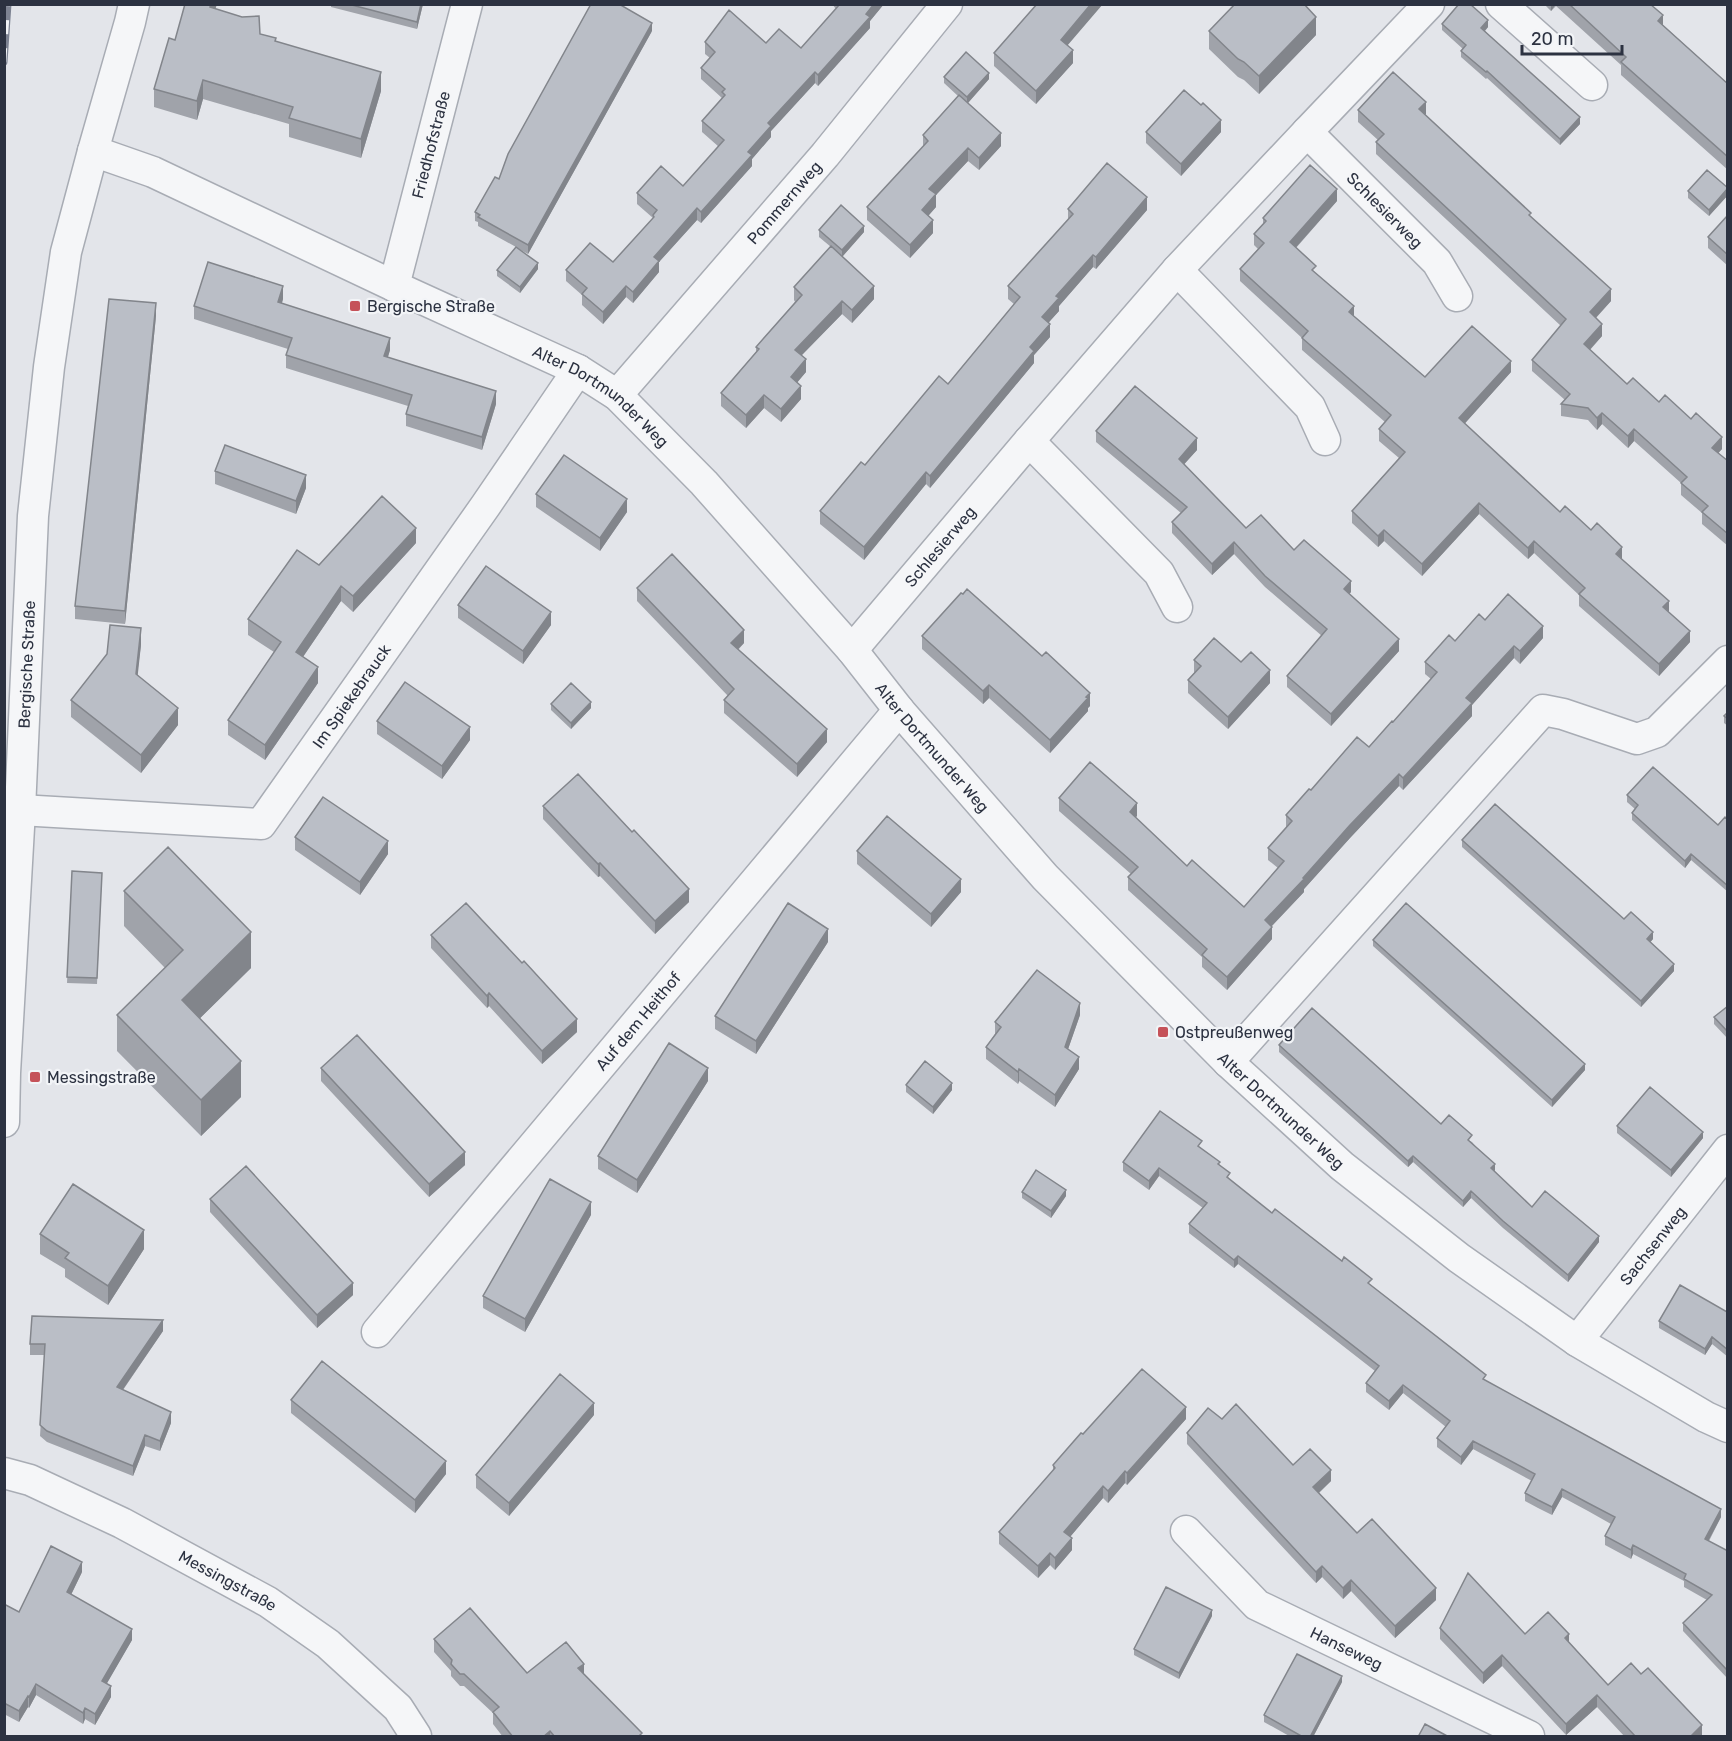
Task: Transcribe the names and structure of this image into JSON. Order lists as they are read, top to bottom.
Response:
{
  "streets": {
    "street": [
      "Friedhofstraße",
      "Pommernweg",
      "Schlesierweg",
      "Alter Dortmunder Weg",
      "Bergische Straße",
      "Im Spiekebrauck",
      "Auf dem Heithof",
      "Sachsenweg",
      "Messingstraße",
      "Hanseweg"
    ]
  },
  "crossings": [
    ["Friedhofstraße", "Alter Dortmunder Weg"],
    ["Pommernweg", "Alter Dortmunder Weg"],
    ["Schlesierweg", "Alter Dortmunder Weg"],
    ["Alter Dortmunder Weg", "Bergische Straße"],
    ["Alter Dortmunder Weg", "Im Spiekebrauck"],
    ["Alter Dortmunder Weg", "Auf dem Heithof"],
    ["Alter Dortmunder Weg", "Sachsenweg"],
    ["Bergische Straße", "Im Spiekebrauck"]
  ],
  "places": {
    "transit": ["Bergische Straße", "Ostpreußenweg", "Messingstraße"]
  },
  "scale_bar": "20 m"
}
